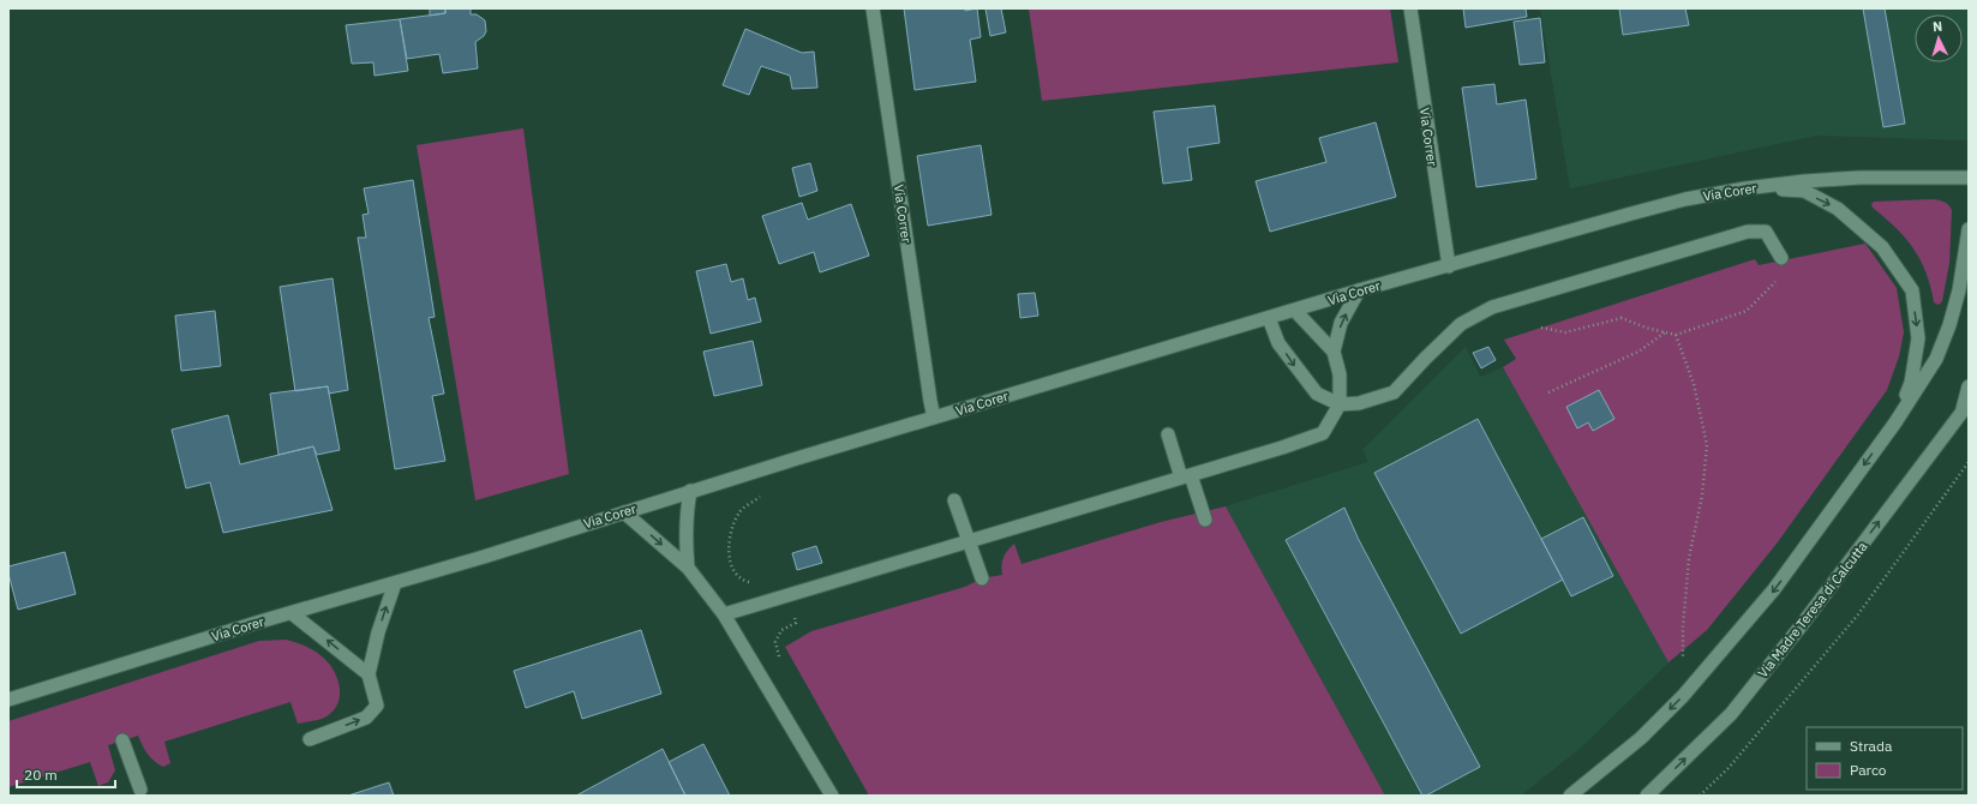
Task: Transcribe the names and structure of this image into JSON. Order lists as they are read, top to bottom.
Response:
{
  "streets": {
    "street": ["Via Correr", "Via Corer", "Via Madre Teresa di Calcutta"]
  },
  "crossings": [
    ["Via Correr", "Via Corer"]
  ],
  "legend": ["Strada", "Parco"],
  "scale_bar": "20 m",
  "north": "top"
}
